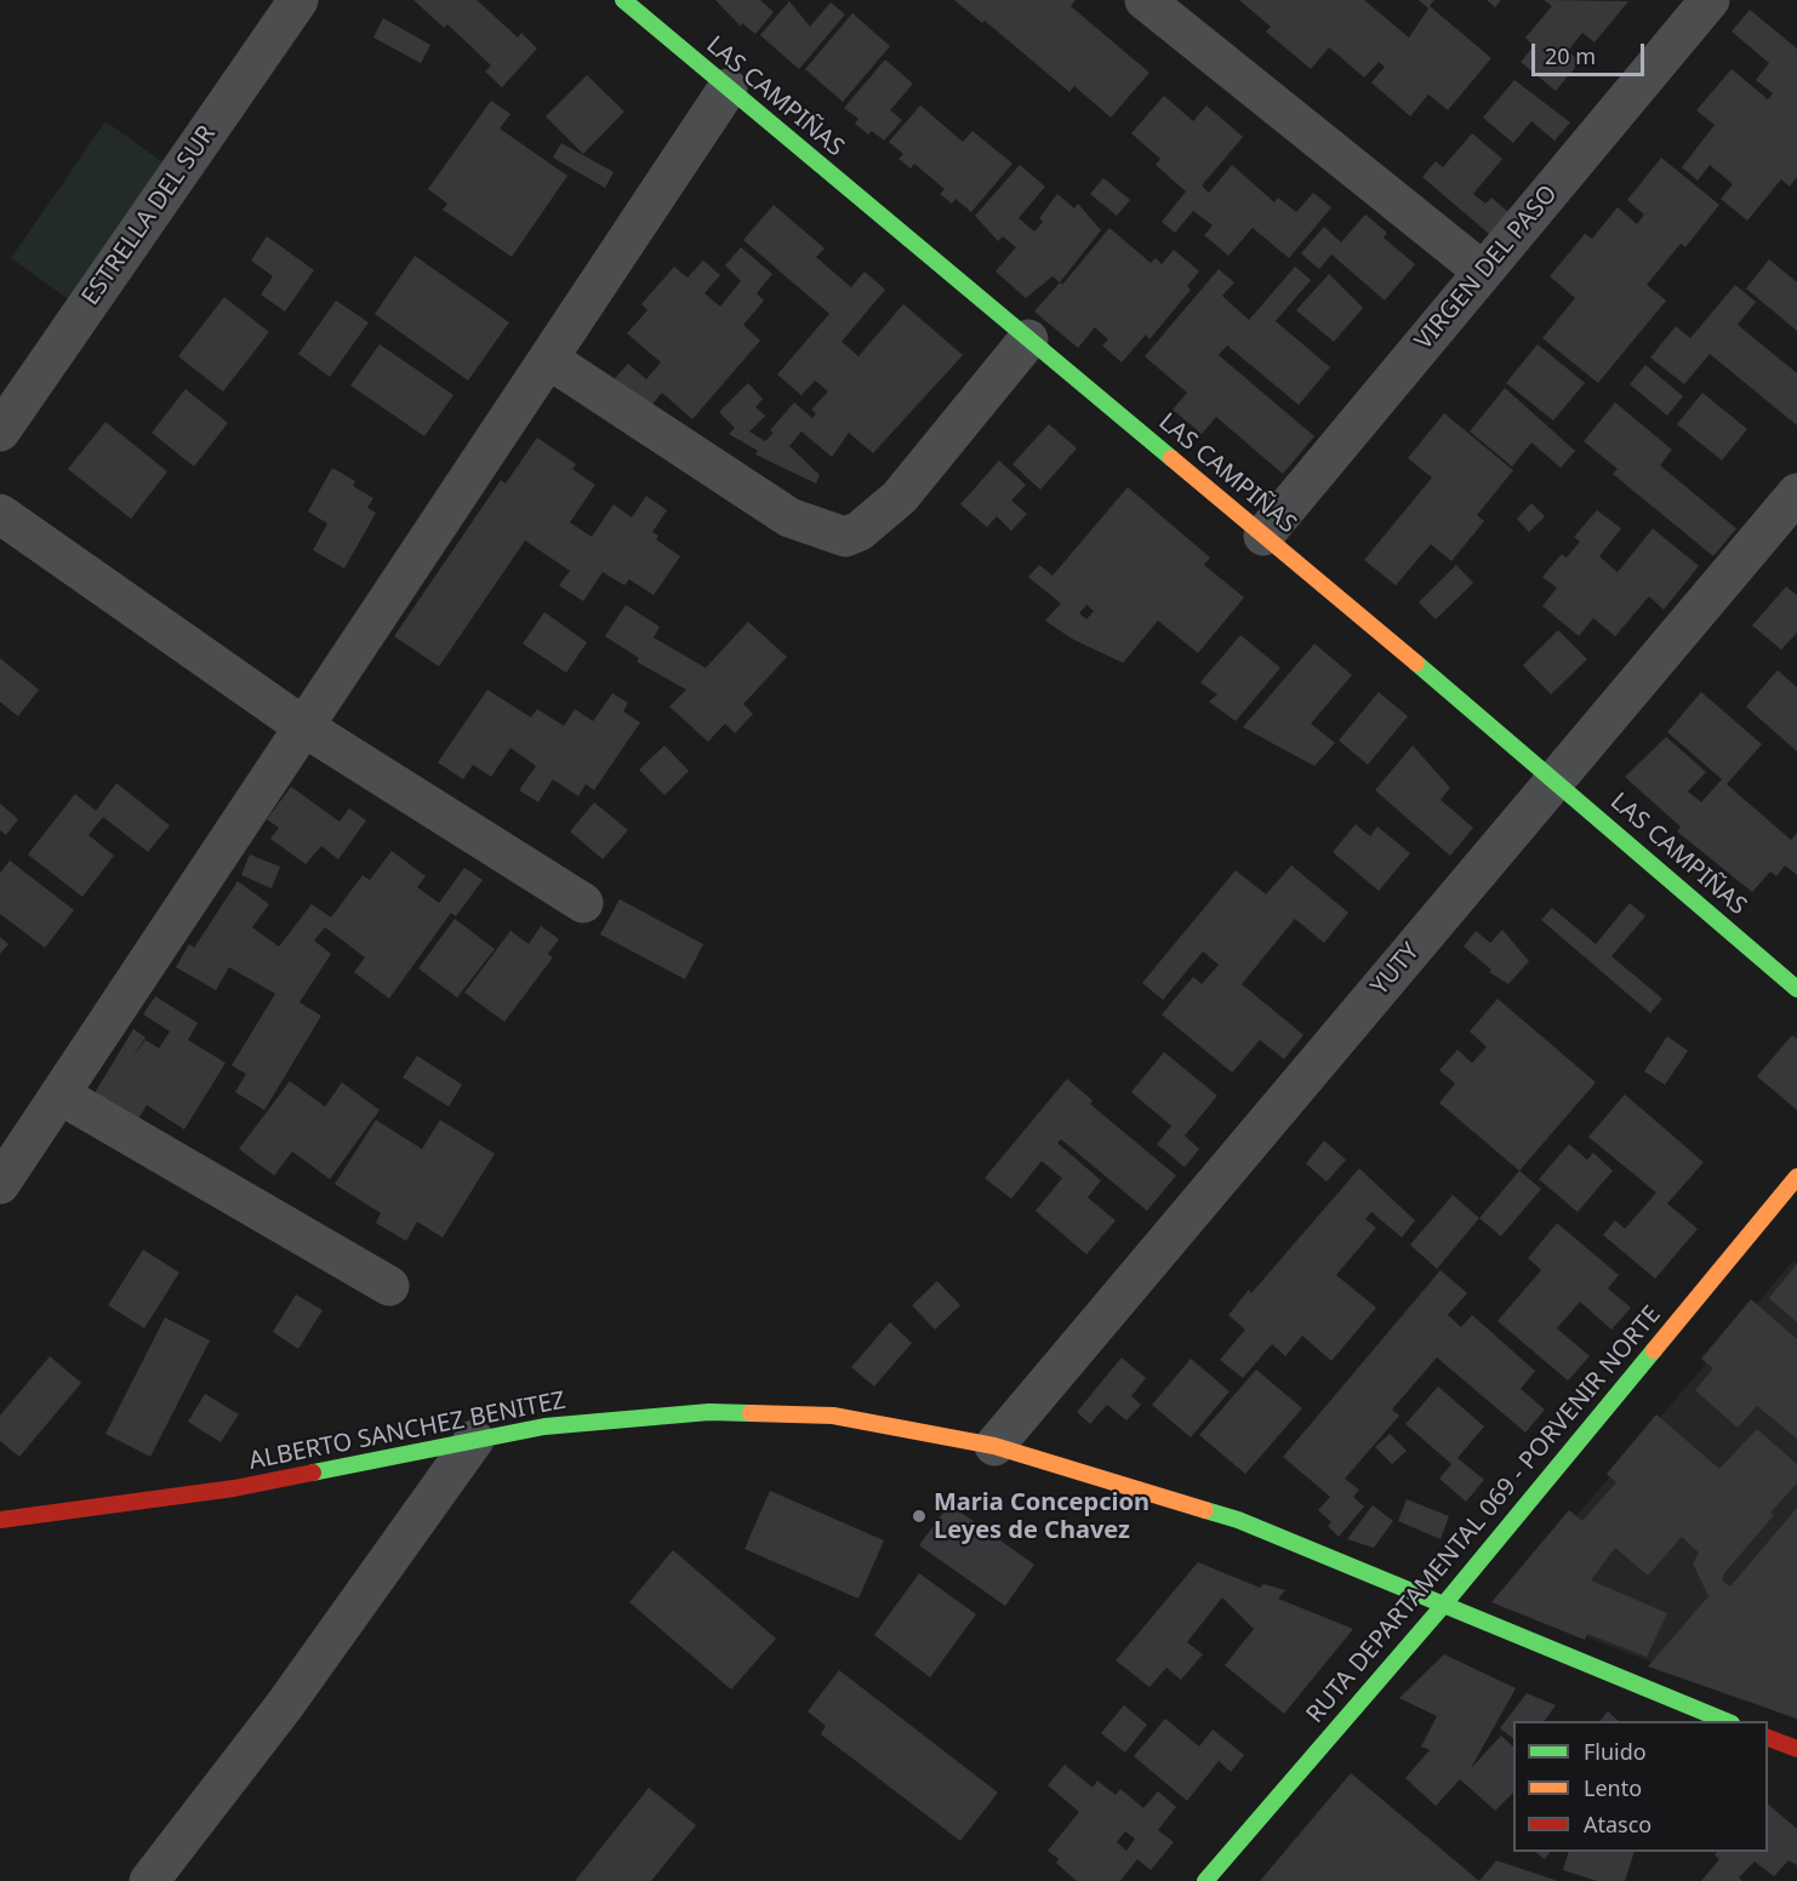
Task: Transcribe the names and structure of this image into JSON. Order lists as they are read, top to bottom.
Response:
{
  "streets": {
    "street": [
      "LAS CAMPIÑAS",
      "ESTRELLA DEL SUR",
      "VIRGEN DEL PASO",
      "YUTY",
      "ALBERTO SANCHEZ BENITEZ",
      "RUTA DEPARTAMENTAL 069 - PORVENIR NORTE"
    ]
  },
  "crossings": [
    ["LAS CAMPIÑAS", "VIRGEN DEL PASO"],
    ["LAS CAMPIÑAS", "YUTY"],
    ["YUTY", "ALBERTO SANCHEZ BENITEZ"],
    ["ALBERTO SANCHEZ BENITEZ", "RUTA DEPARTAMENTAL 069 - PORVENIR NORTE"]
  ],
  "places": ["Maria Concepcion Leyes de Chavez"],
  "legend": ["Fluido", "Lento", "Atasco"],
  "scale_bar": "20 m"
}
